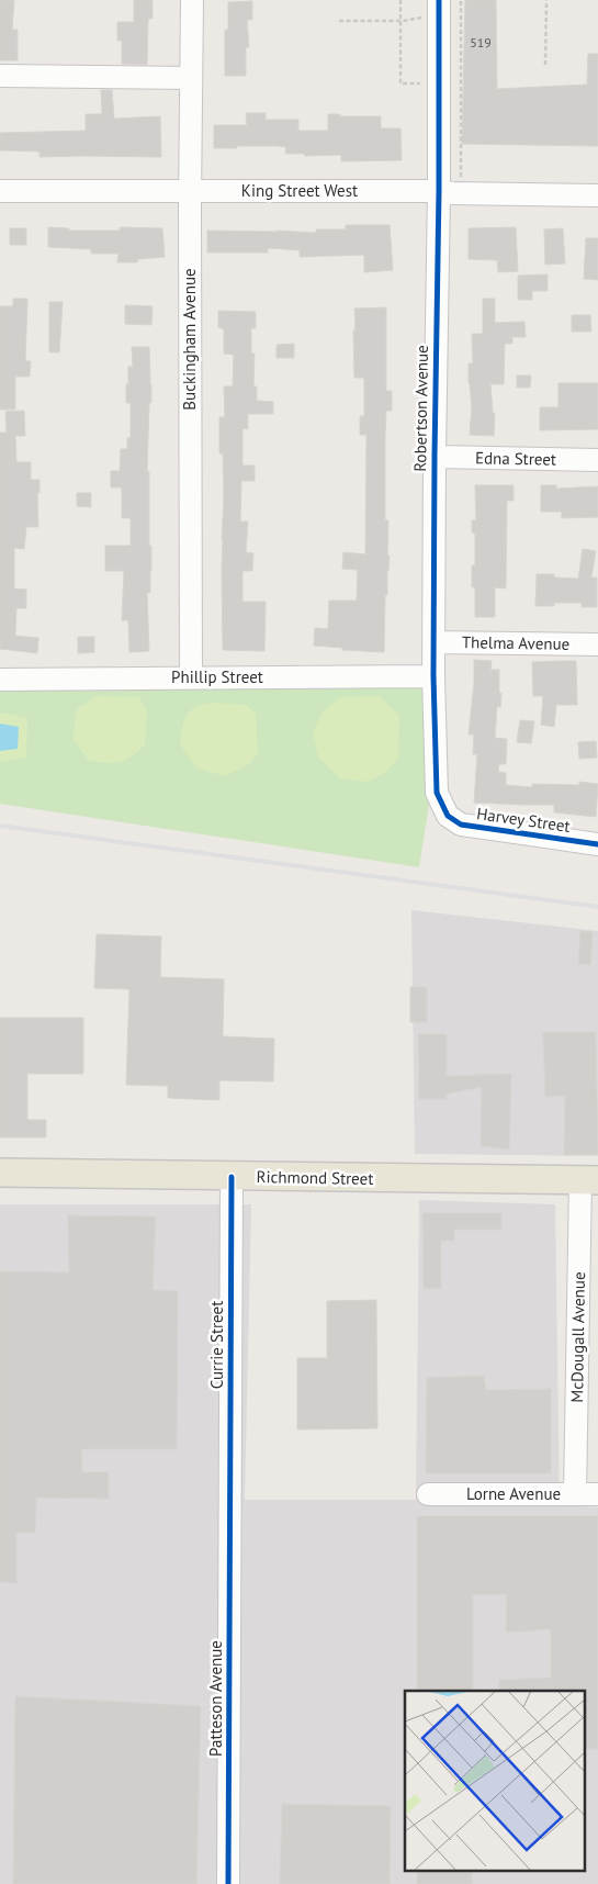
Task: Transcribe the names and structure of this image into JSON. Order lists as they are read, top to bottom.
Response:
{
  "streets": {
    "main road": ["Richmond Street"],
    "street": [
      "King Street West",
      "Buckingham Avenue",
      "Robertson Avenue",
      "Edna Street",
      "Thelma Avenue",
      "Phillip Street",
      "Harvey Street",
      "McDougall Avenue",
      "Currie Street",
      "Lorne Avenue",
      "Patteson Avenue"
    ]
  },
  "crossings": [
    ["King Street West", "Buckingham Avenue"],
    ["King Street West", "Robertson Avenue"],
    ["Buckingham Avenue", "Phillip Street"],
    ["Robertson Avenue", "Edna Street"],
    ["Robertson Avenue", "Thelma Avenue"],
    ["Robertson Avenue", "Phillip Street"],
    ["Robertson Avenue", "Harvey Street"],
    ["Richmond Street", "McDougall Avenue"],
    ["Richmond Street", "Currie Street"],
    ["McDougall Avenue", "Lorne Avenue"],
    ["Currie Street", "Patteson Avenue"]
  ],
  "house_numbers": ["519"]
}
